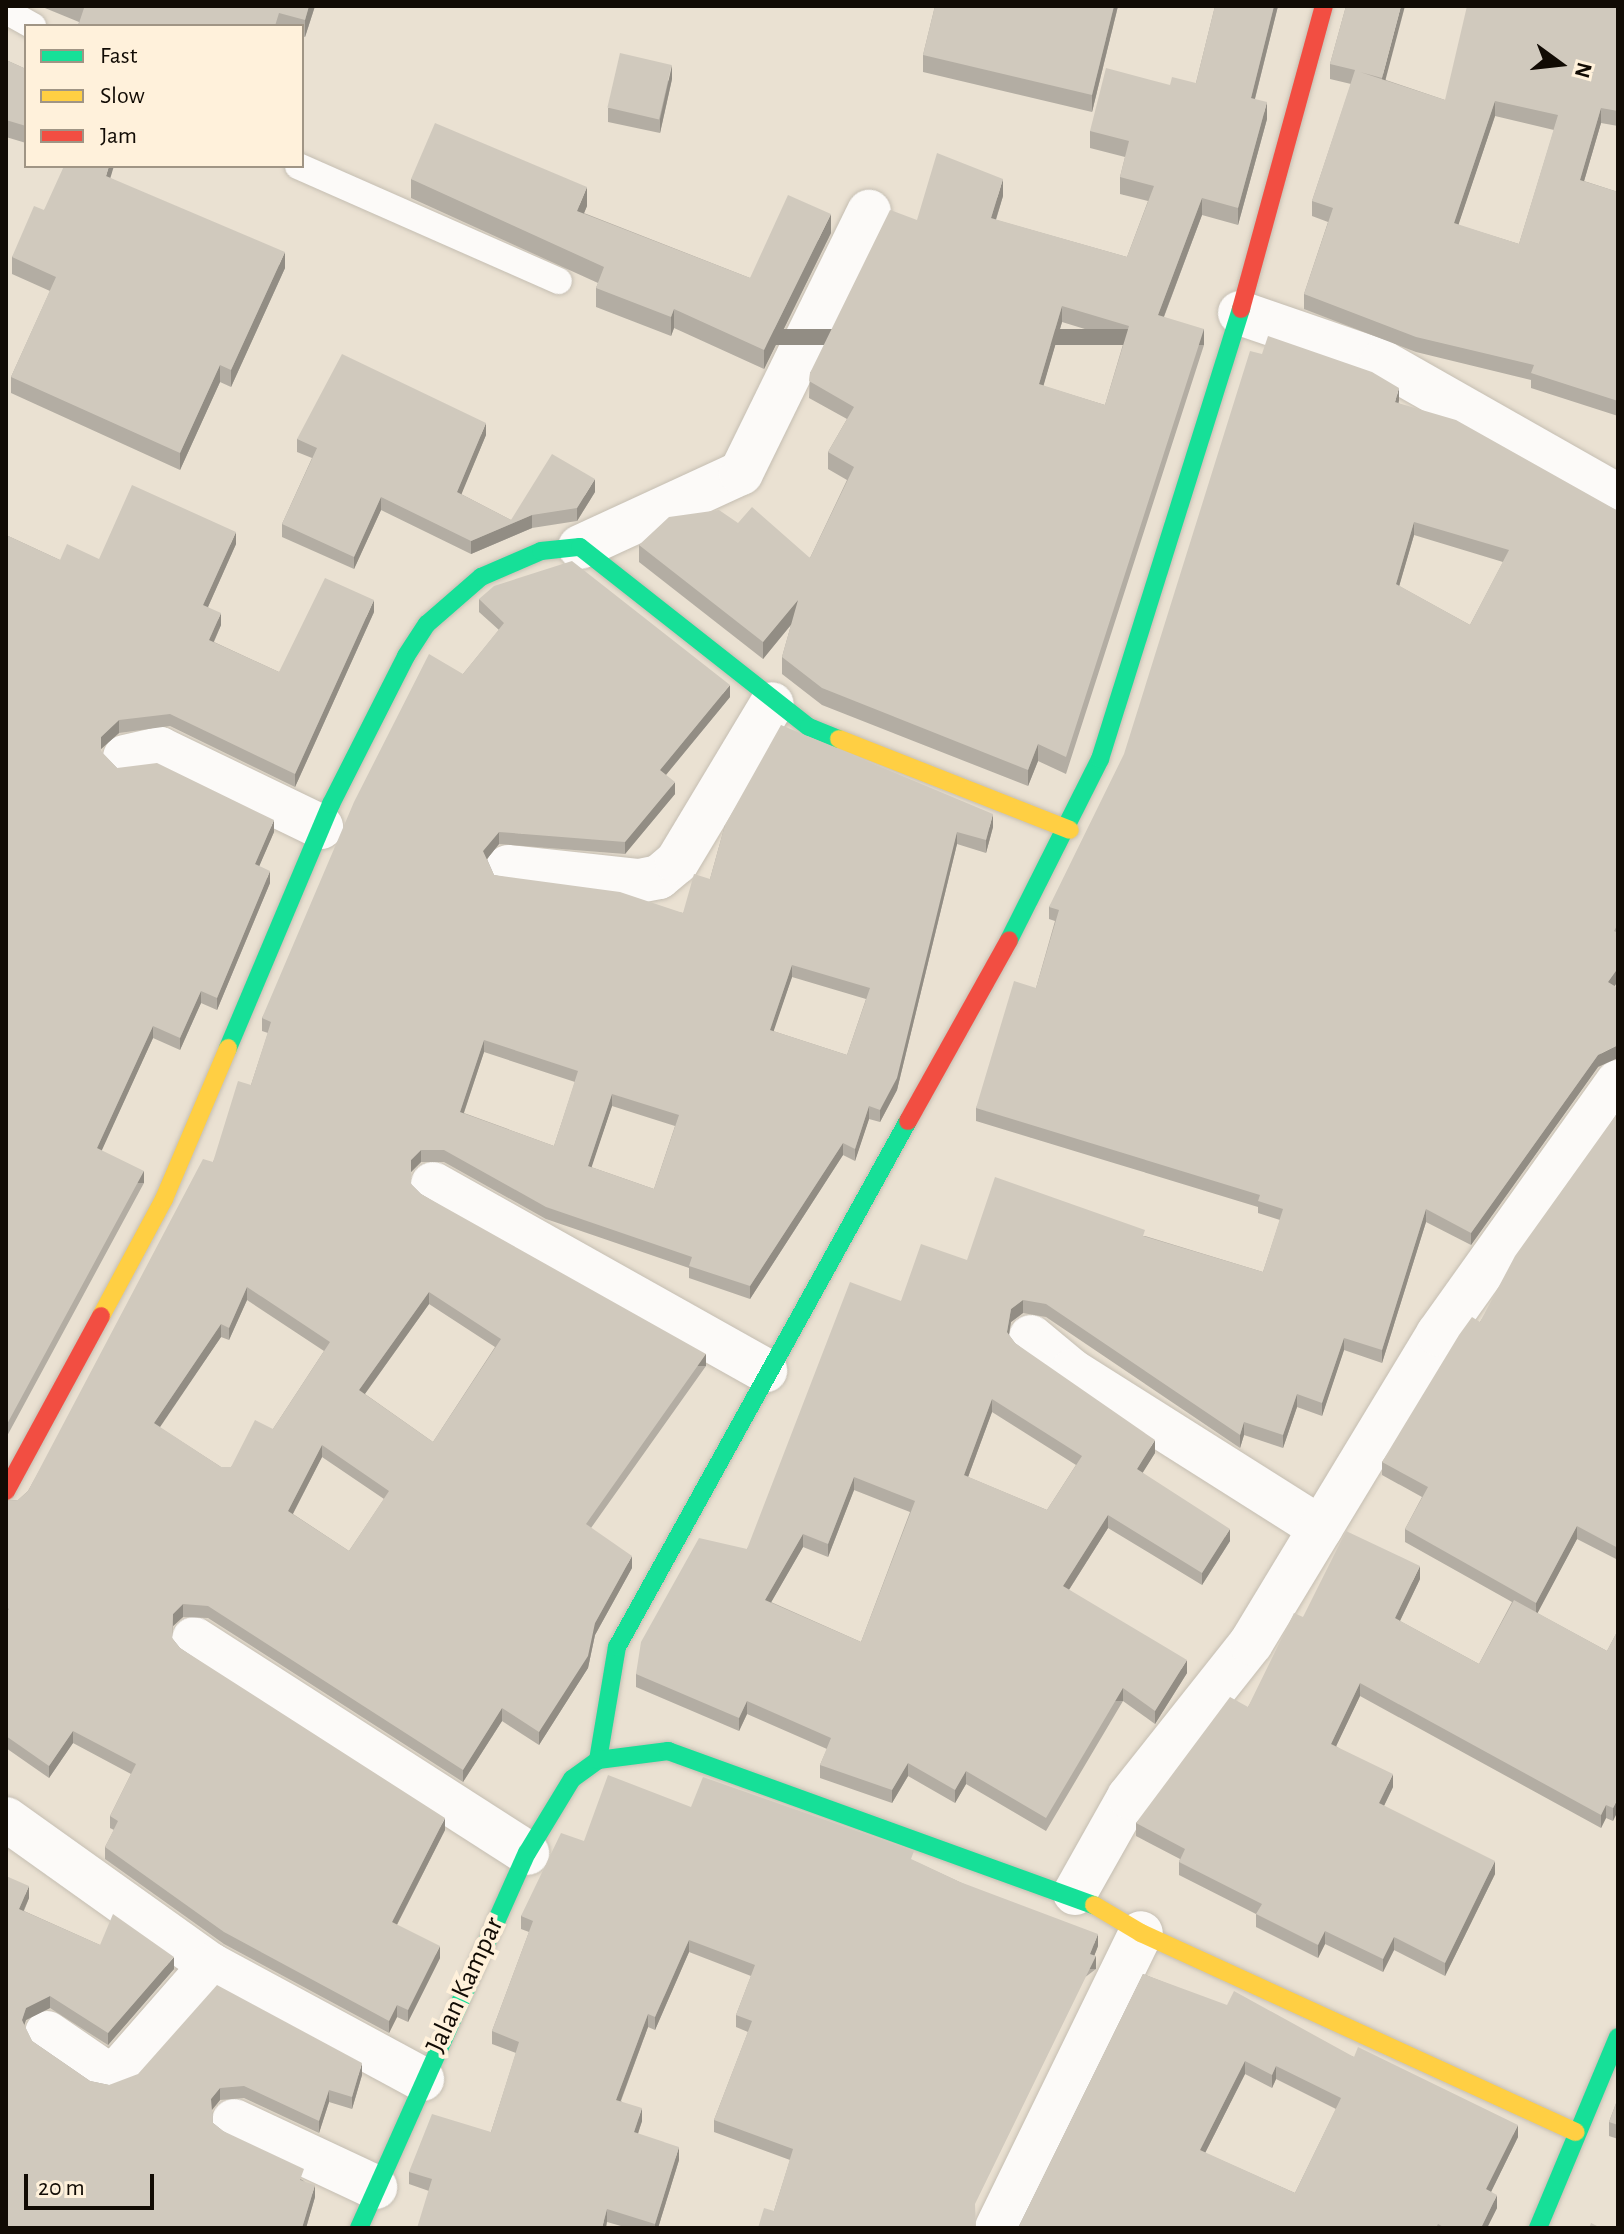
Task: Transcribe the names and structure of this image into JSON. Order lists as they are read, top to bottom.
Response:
{
  "streets": {
    "street": ["Jalan Kampar"]
  },
  "legend": ["Fast", "Slow", "Jam"],
  "scale_bar": "20 m",
  "north": "right"
}
